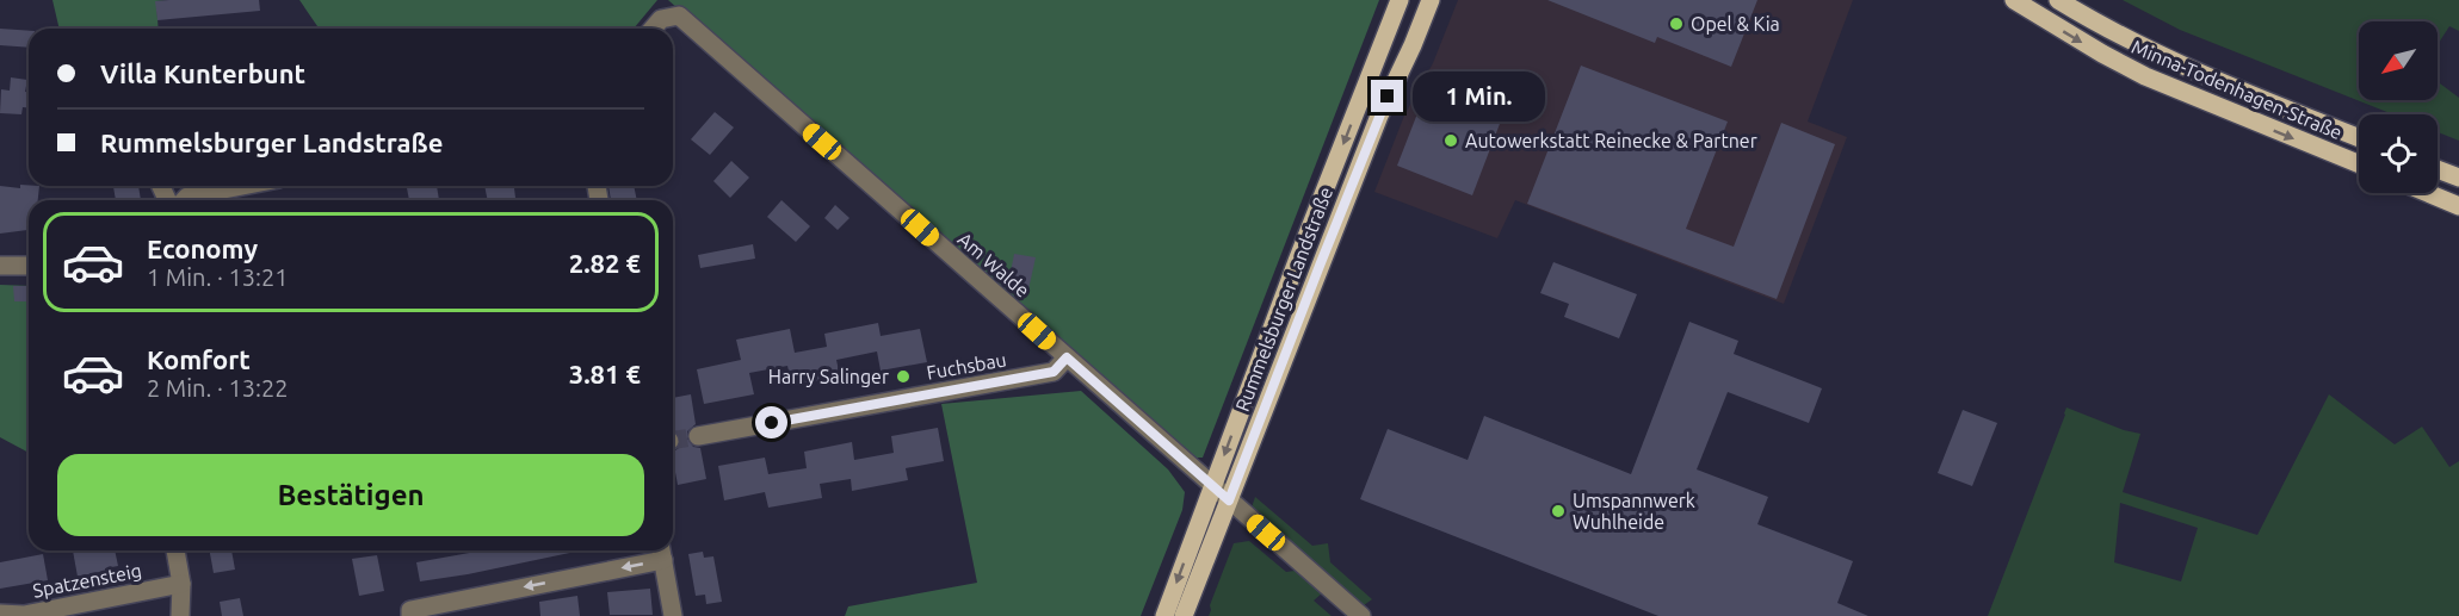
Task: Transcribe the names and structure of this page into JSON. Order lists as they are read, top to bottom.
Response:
{
  "streets": {
    "main road": ["Minna-Todenhagen-Straße", "Rummelsburger Landstraße"],
    "street": ["Am Walde", "Fuchsbau", "Spatzensteig"]
  },
  "crossings": [
    ["Am Walde", "Rummelsburger Landstraße"],
    ["Am Walde", "Fuchsbau"]
  ],
  "places": [
    "Opel & Kia",
    "Autowerkstatt Reinecke & Partner",
    "Harry Salinger",
    "Umspannwerk Wuhlheide"
  ],
  "north": "bottom left",
  "page": {
    "banner": ["Villa Kunterbunt", "Rummelsburger Landstraße"],
    "bubble": "1 Min.",
    "list": [
      {
        "name": "Economy",
        "note": "1 Min. · 13:21",
        "value": "2.82 €"
      },
      {
        "name": "Komfort",
        "note": "2 Min. · 13:22",
        "value": "3.81 €"
      }
    ],
    "buttons": "Bestätigen"
  }
}
